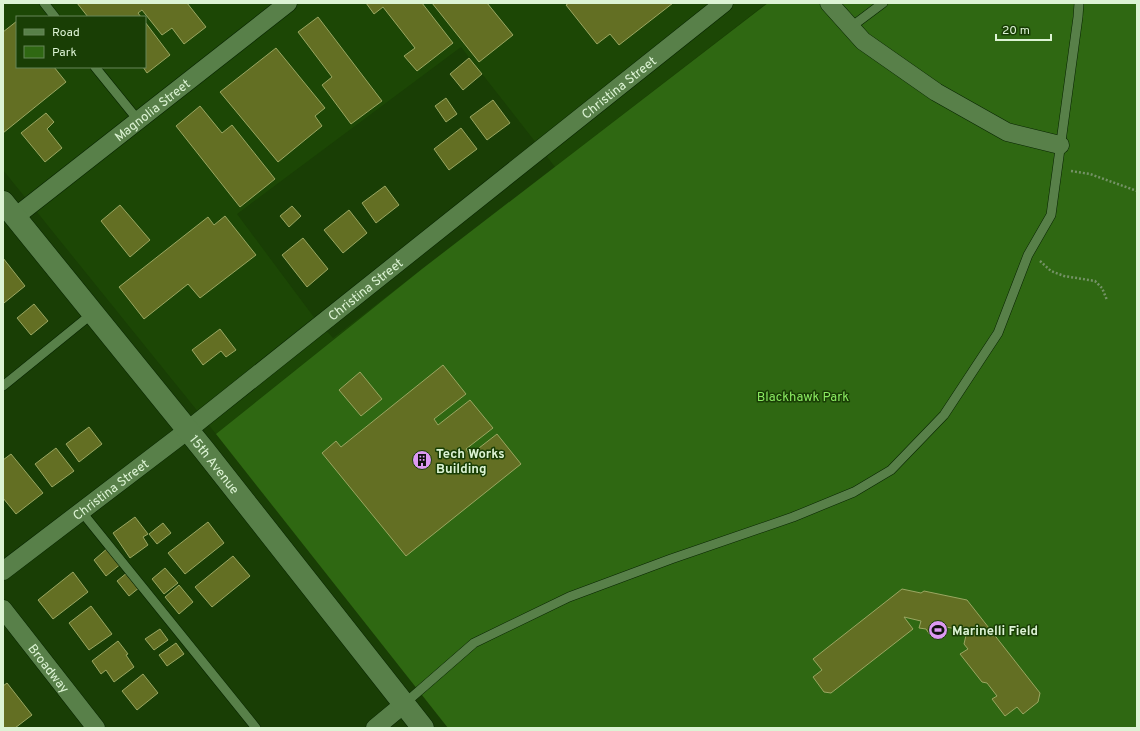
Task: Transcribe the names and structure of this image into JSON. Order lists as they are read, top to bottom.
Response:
{
  "streets": {
    "main road": ["15th Avenue"],
    "street": ["Christina Street", "Magnolia Street", "Broadway"]
  },
  "crossings": [
    ["Christina Street", "15th Avenue"],
    ["Magnolia Street", "15th Avenue"]
  ],
  "parks": ["Blackhawk Park"],
  "places": {
    "building": ["Tech Works Building"],
    "sports": ["Marinelli Field"]
  },
  "legend": ["Road", "Park"],
  "scale_bar": "20 m"
}
